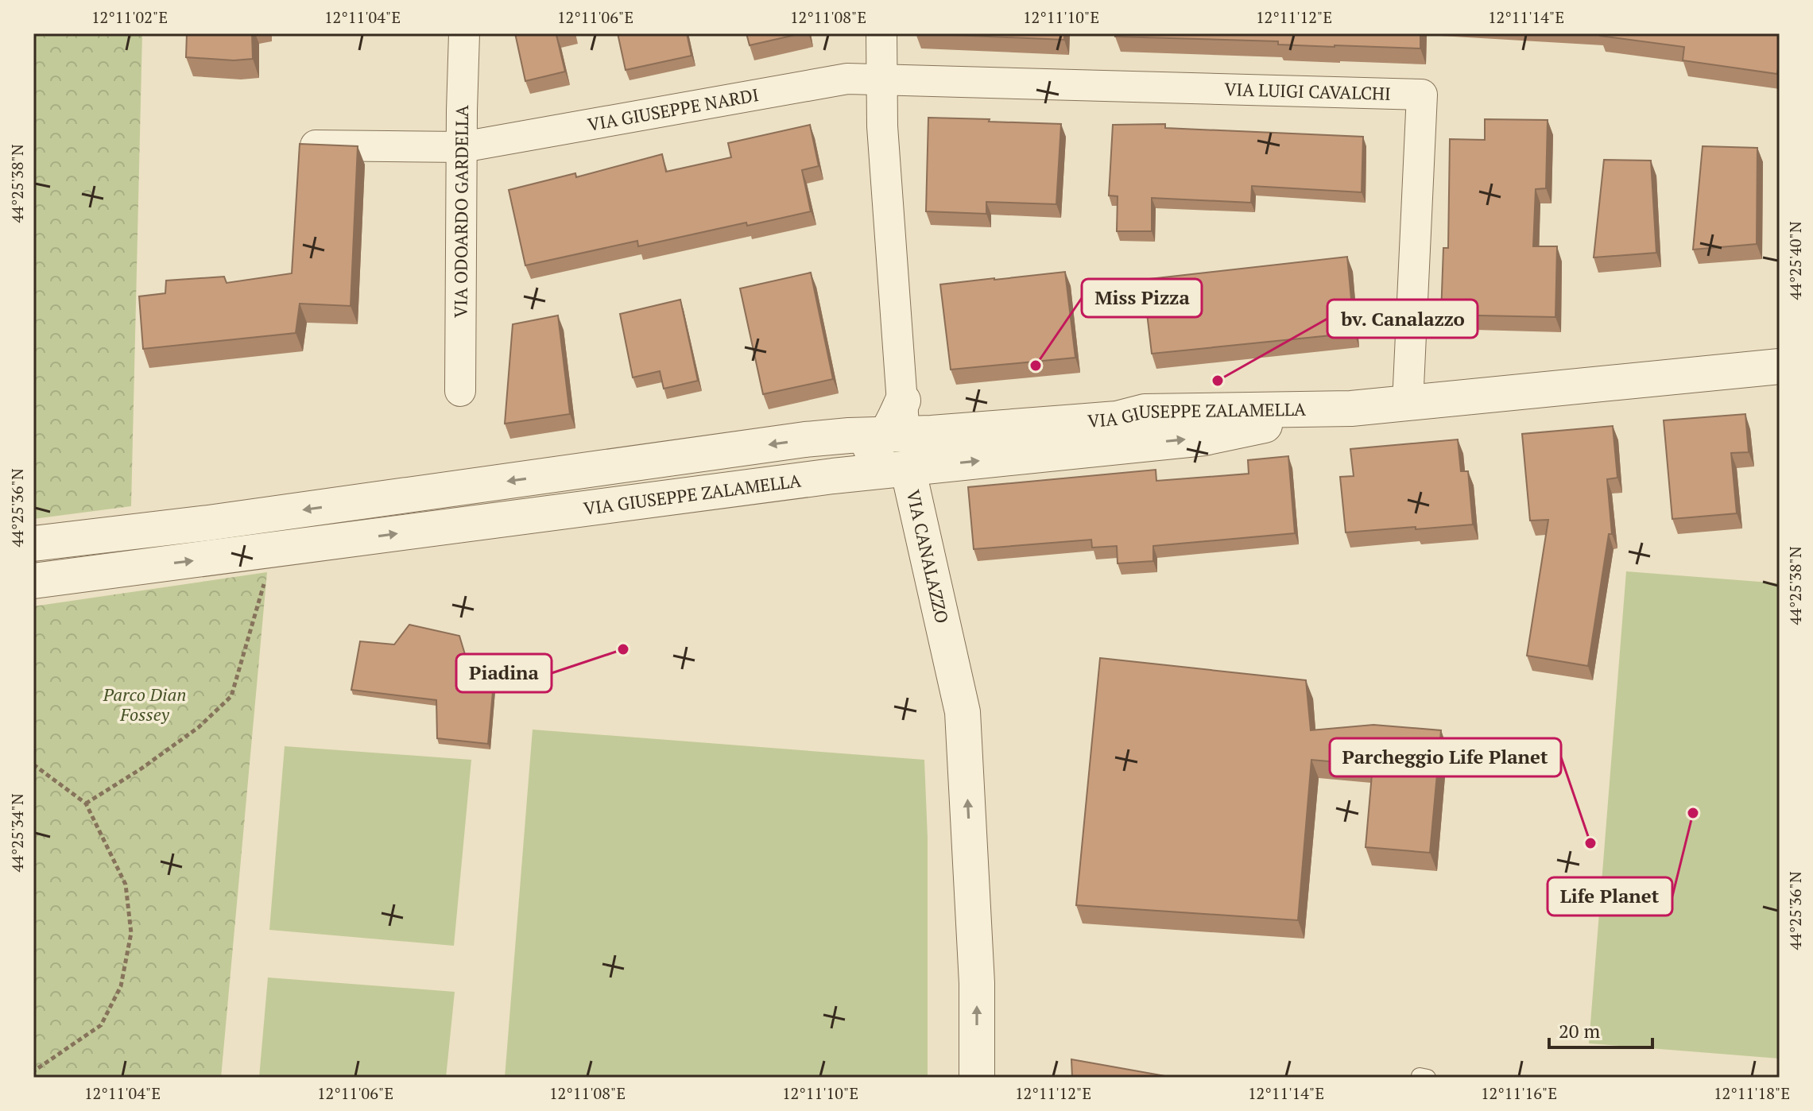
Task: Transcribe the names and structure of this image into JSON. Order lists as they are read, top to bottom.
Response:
{
  "streets": {
    "street": [
      "VIA LUIGI CAVALCHI",
      "VIA GIUSEPPE NARDI",
      "VIA ODOARDO GARDELLA",
      "VIA GIUSEPPE ZALAMELLA",
      "VIA CANALAZZO"
    ]
  },
  "crossings": [
    ["VIA LUIGI CAVALCHI", "VIA GIUSEPPE NARDI"],
    ["VIA LUIGI CAVALCHI", "VIA GIUSEPPE ZALAMELLA"],
    ["VIA LUIGI CAVALCHI", "VIA CANALAZZO"],
    ["VIA GIUSEPPE NARDI", "VIA ODOARDO GARDELLA"],
    ["VIA GIUSEPPE NARDI", "VIA CANALAZZO"],
    ["VIA GIUSEPPE ZALAMELLA", "VIA CANALAZZO"]
  ],
  "one_way": ["VIA CANALAZZO"],
  "parks": ["Parco Dian Fossey"],
  "places": [
    "Miss Pizza",
    "bv. Canalazzo",
    "Piadina",
    "Life Planet",
    "Parcheggio Life Planet"
  ],
  "scale_bar": "20 m",
  "coordinates": [
    "12°11'02\"E",
    "12°11'04\"E",
    "12°11'06\"E",
    "12°11'08\"E",
    "12°11'10\"E",
    "12°11'12\"E",
    "12°11'14\"E",
    "44°25'38\"N",
    "44°25'40\"N",
    "44°25'36\"N",
    "44°25'34\"N",
    "12°11'16\"E",
    "12°11'18\"E"
  ]
}
